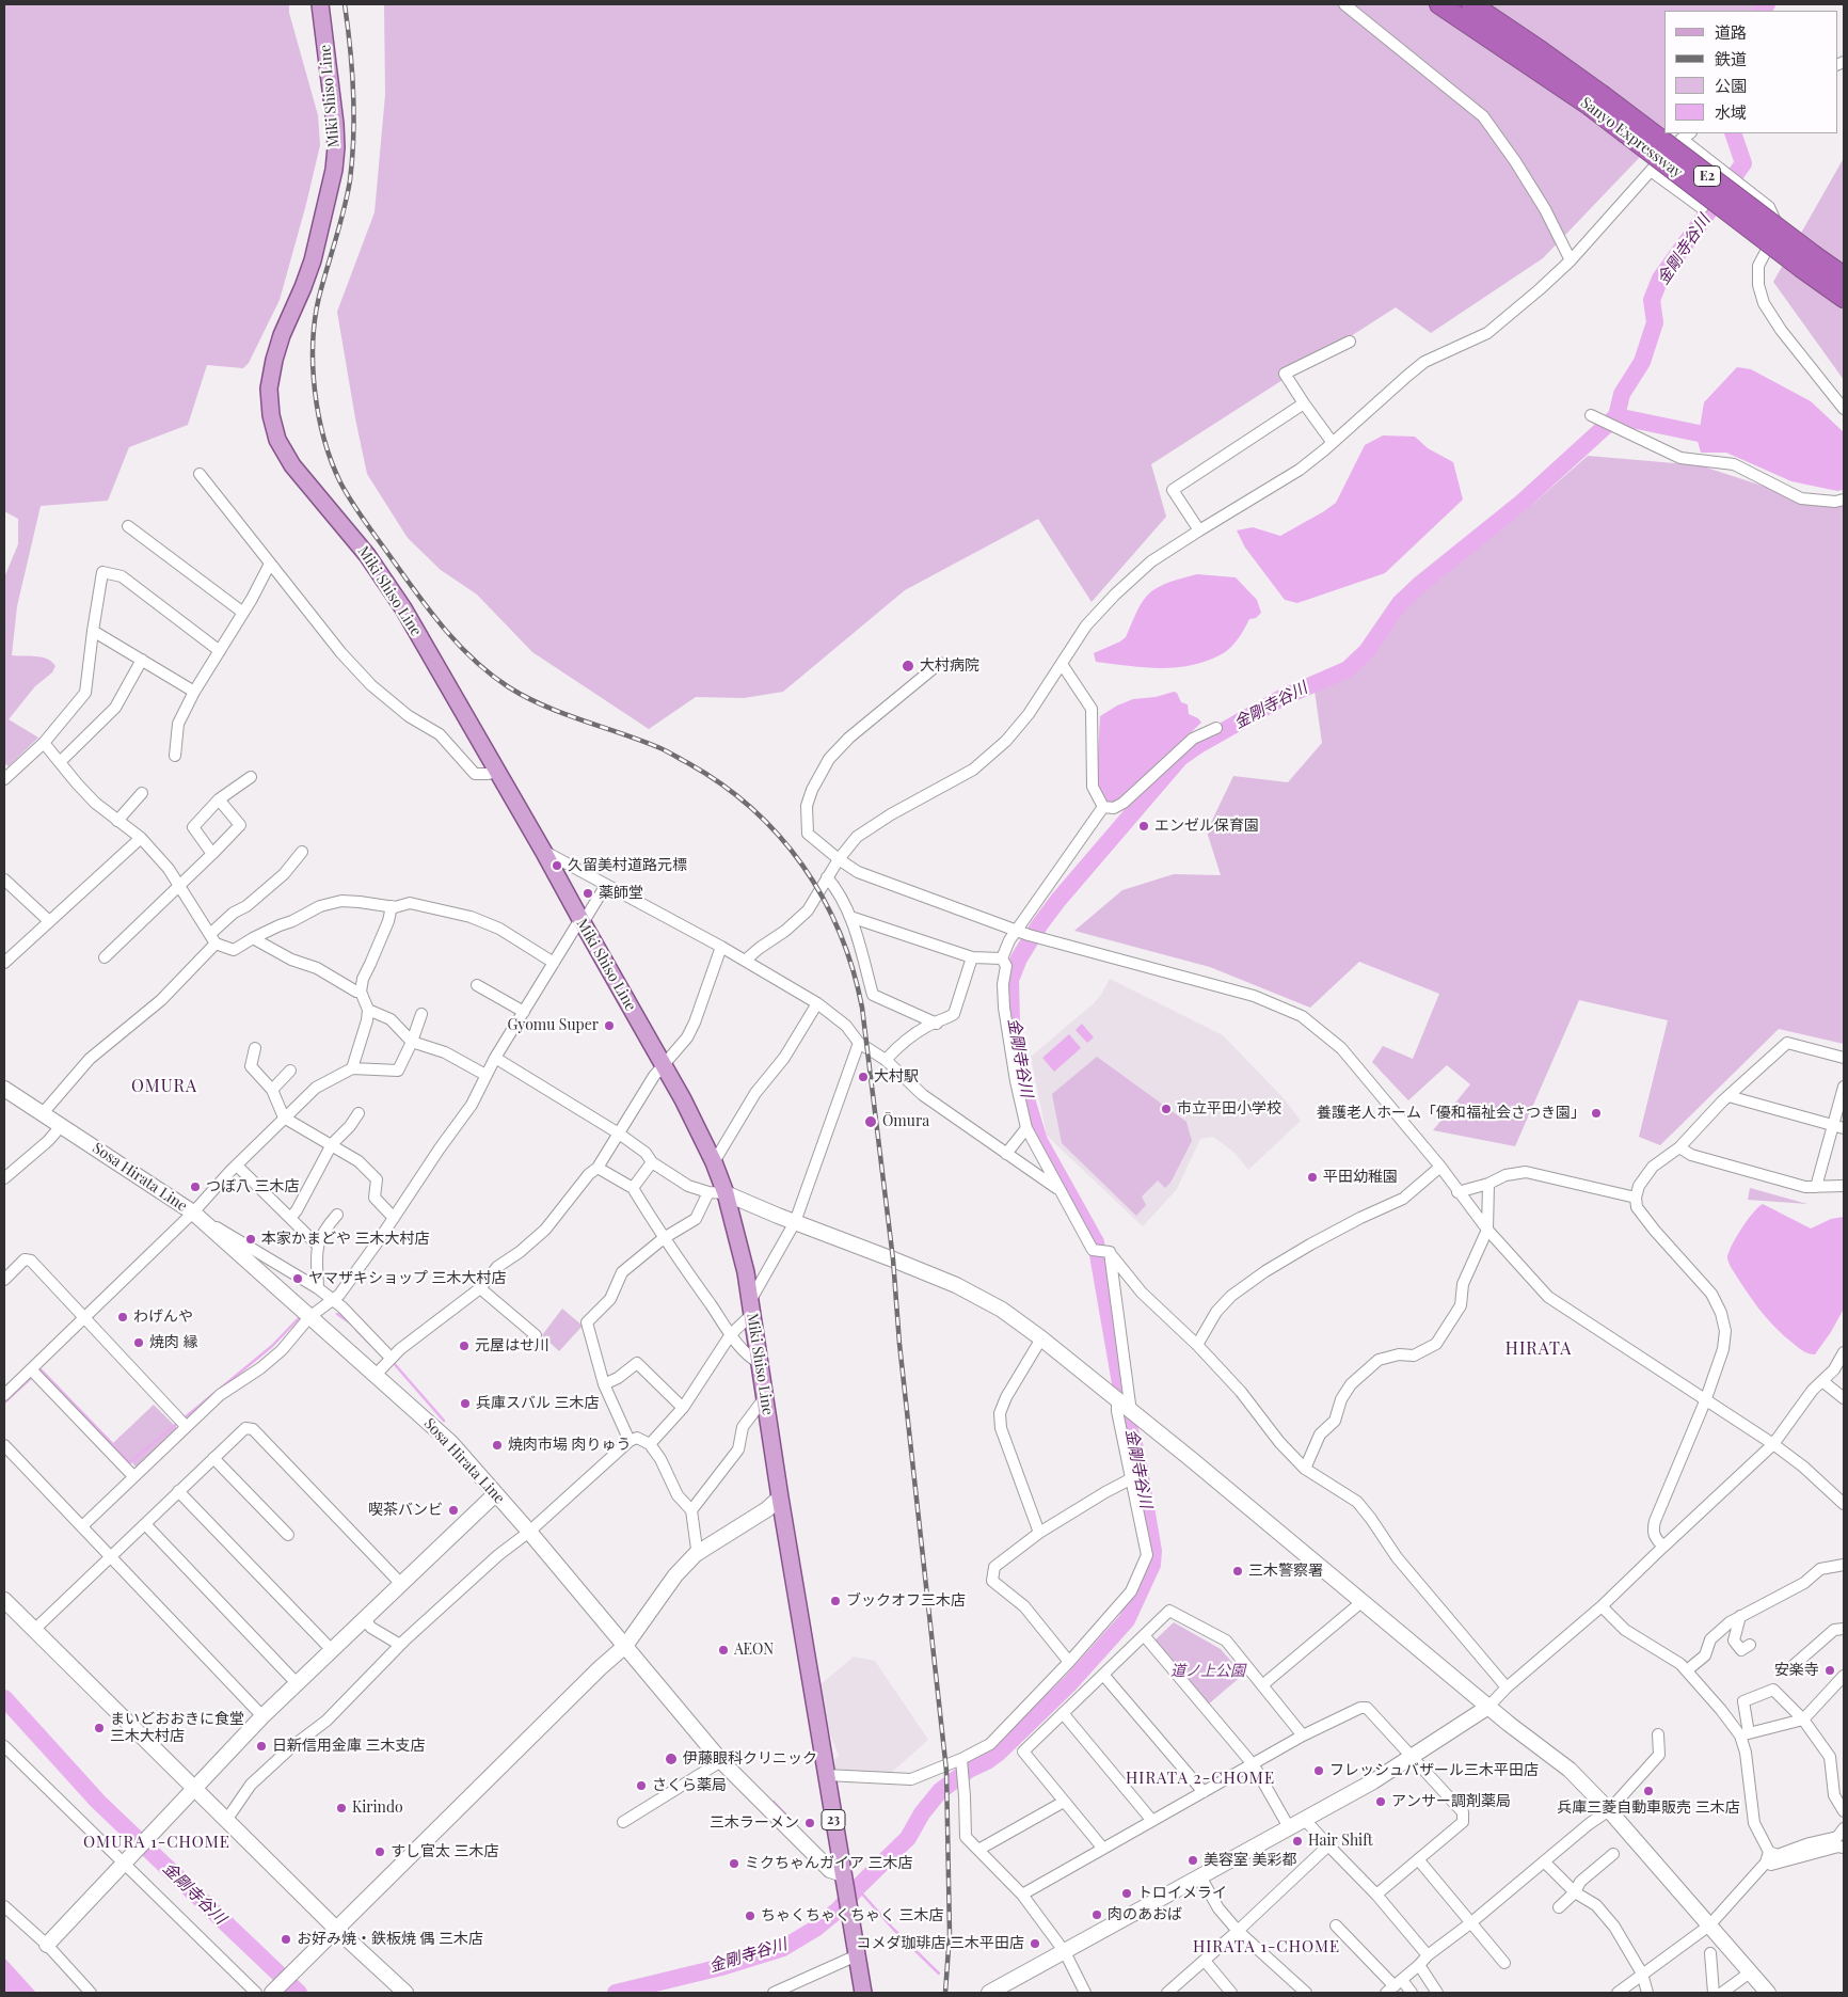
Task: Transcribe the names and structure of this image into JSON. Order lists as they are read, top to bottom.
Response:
{
  "streets": {
    "highway": ["Sanyo Expressway", "E2"],
    "main road": ["Miki Shiso Line", "23"],
    "street": ["Sosa Hirata Line"]
  },
  "crossings": [
    ["Miki Shiso Line", "Sosa Hirata Line"]
  ],
  "districts": [
    "OMURA",
    "HIRATA",
    "HIRATA 2-CHOME",
    "OMURA 1-CHOME",
    "HIRATA 1-CHOME"
  ],
  "water": ["金剛寺谷川"],
  "parks": ["道ノ上公園"],
  "places": [
    "大村病院",
    "エンゼル保育園",
    "久留美村道路元標",
    "薬師堂",
    "Gyomu Super",
    "大村駅",
    "市立平田小学校",
    "養護老人ホーム「優和福祉会さつき園」",
    "Ōmura",
    "平田幼稚園",
    "つぼ八 三木店",
    "本家かまどや 三木大村店",
    "ヤマザキショップ 三木大村店",
    "わげんや",
    "焼肉 縁",
    "元屋はせ川",
    "兵庫スバル 三木店",
    "焼肉市場 肉りゅう",
    "喫茶バンビ",
    "三木警察署",
    "ブックオフ三木店",
    "AEON",
    "安楽寺",
    "まいどおおきに食堂 三木大村店",
    "日新信用金庫 三木支店",
    "伊藤眼科クリニック",
    "フレッシュバザール三木平田店",
    "さくら薬局",
    "兵庫三菱自動車販売 三木店",
    "アンサー調剤薬局",
    "Kirindo",
    "三木ラーメン",
    "Hair Shift",
    "すし官太 三木店",
    "美容室 美彩都",
    "ミクちゃんガイア 三木店",
    "トロイメライ",
    "肉のあおば",
    "ちゃくちゃくちゃく 三木店",
    "お好み焼・鉄板焼 偶 三木店",
    "コメダ珈琲店 三木平田店"
  ],
  "legend": [
    "道路",
    "鉄道",
    "公園",
    "水域"
  ]
}
